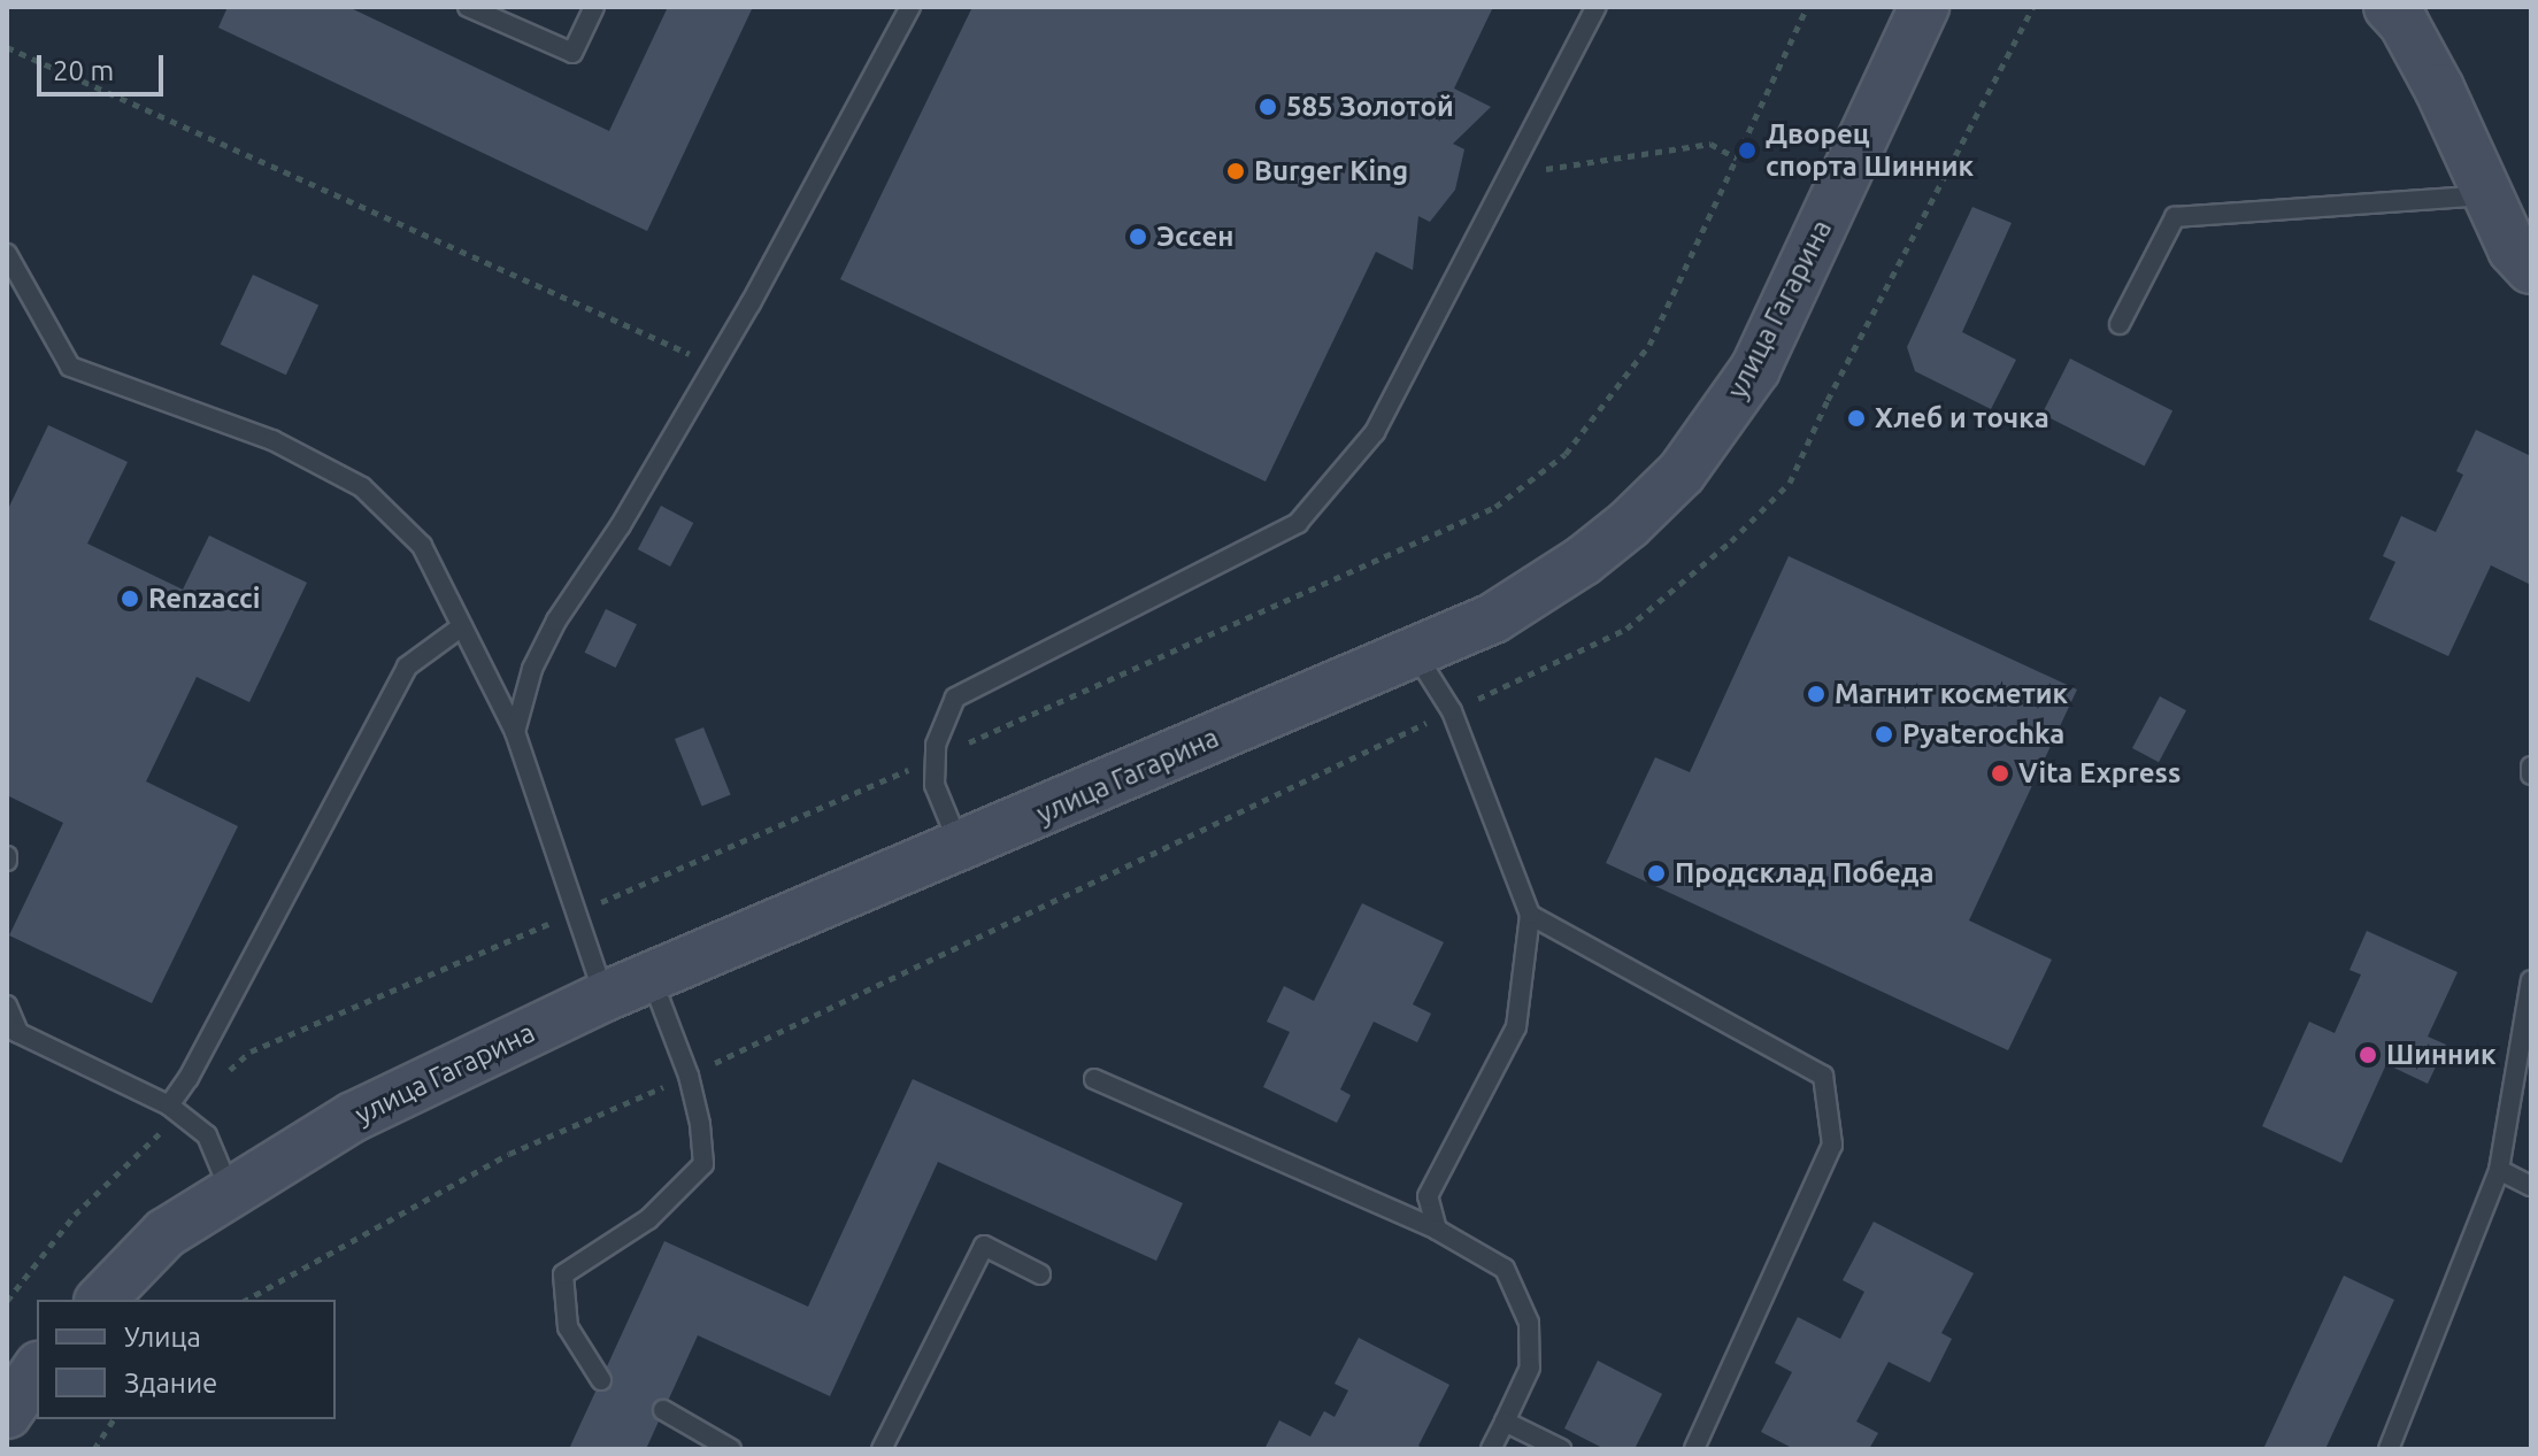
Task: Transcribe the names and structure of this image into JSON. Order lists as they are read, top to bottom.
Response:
{
  "streets": {
    "main road": ["улица Гагарина"]
  },
  "places": [
    "585 Золотой",
    "Дворец спорта Шинник",
    "Burger King",
    "Эссен",
    "Хлеб и точка",
    "Renzacci",
    "Магнит косметик",
    "Pyaterochka",
    "Vita Express",
    "Продсклад Победа",
    "Шинник"
  ],
  "legend": ["Улица", "Здание"],
  "scale_bar": "20 m"
}
